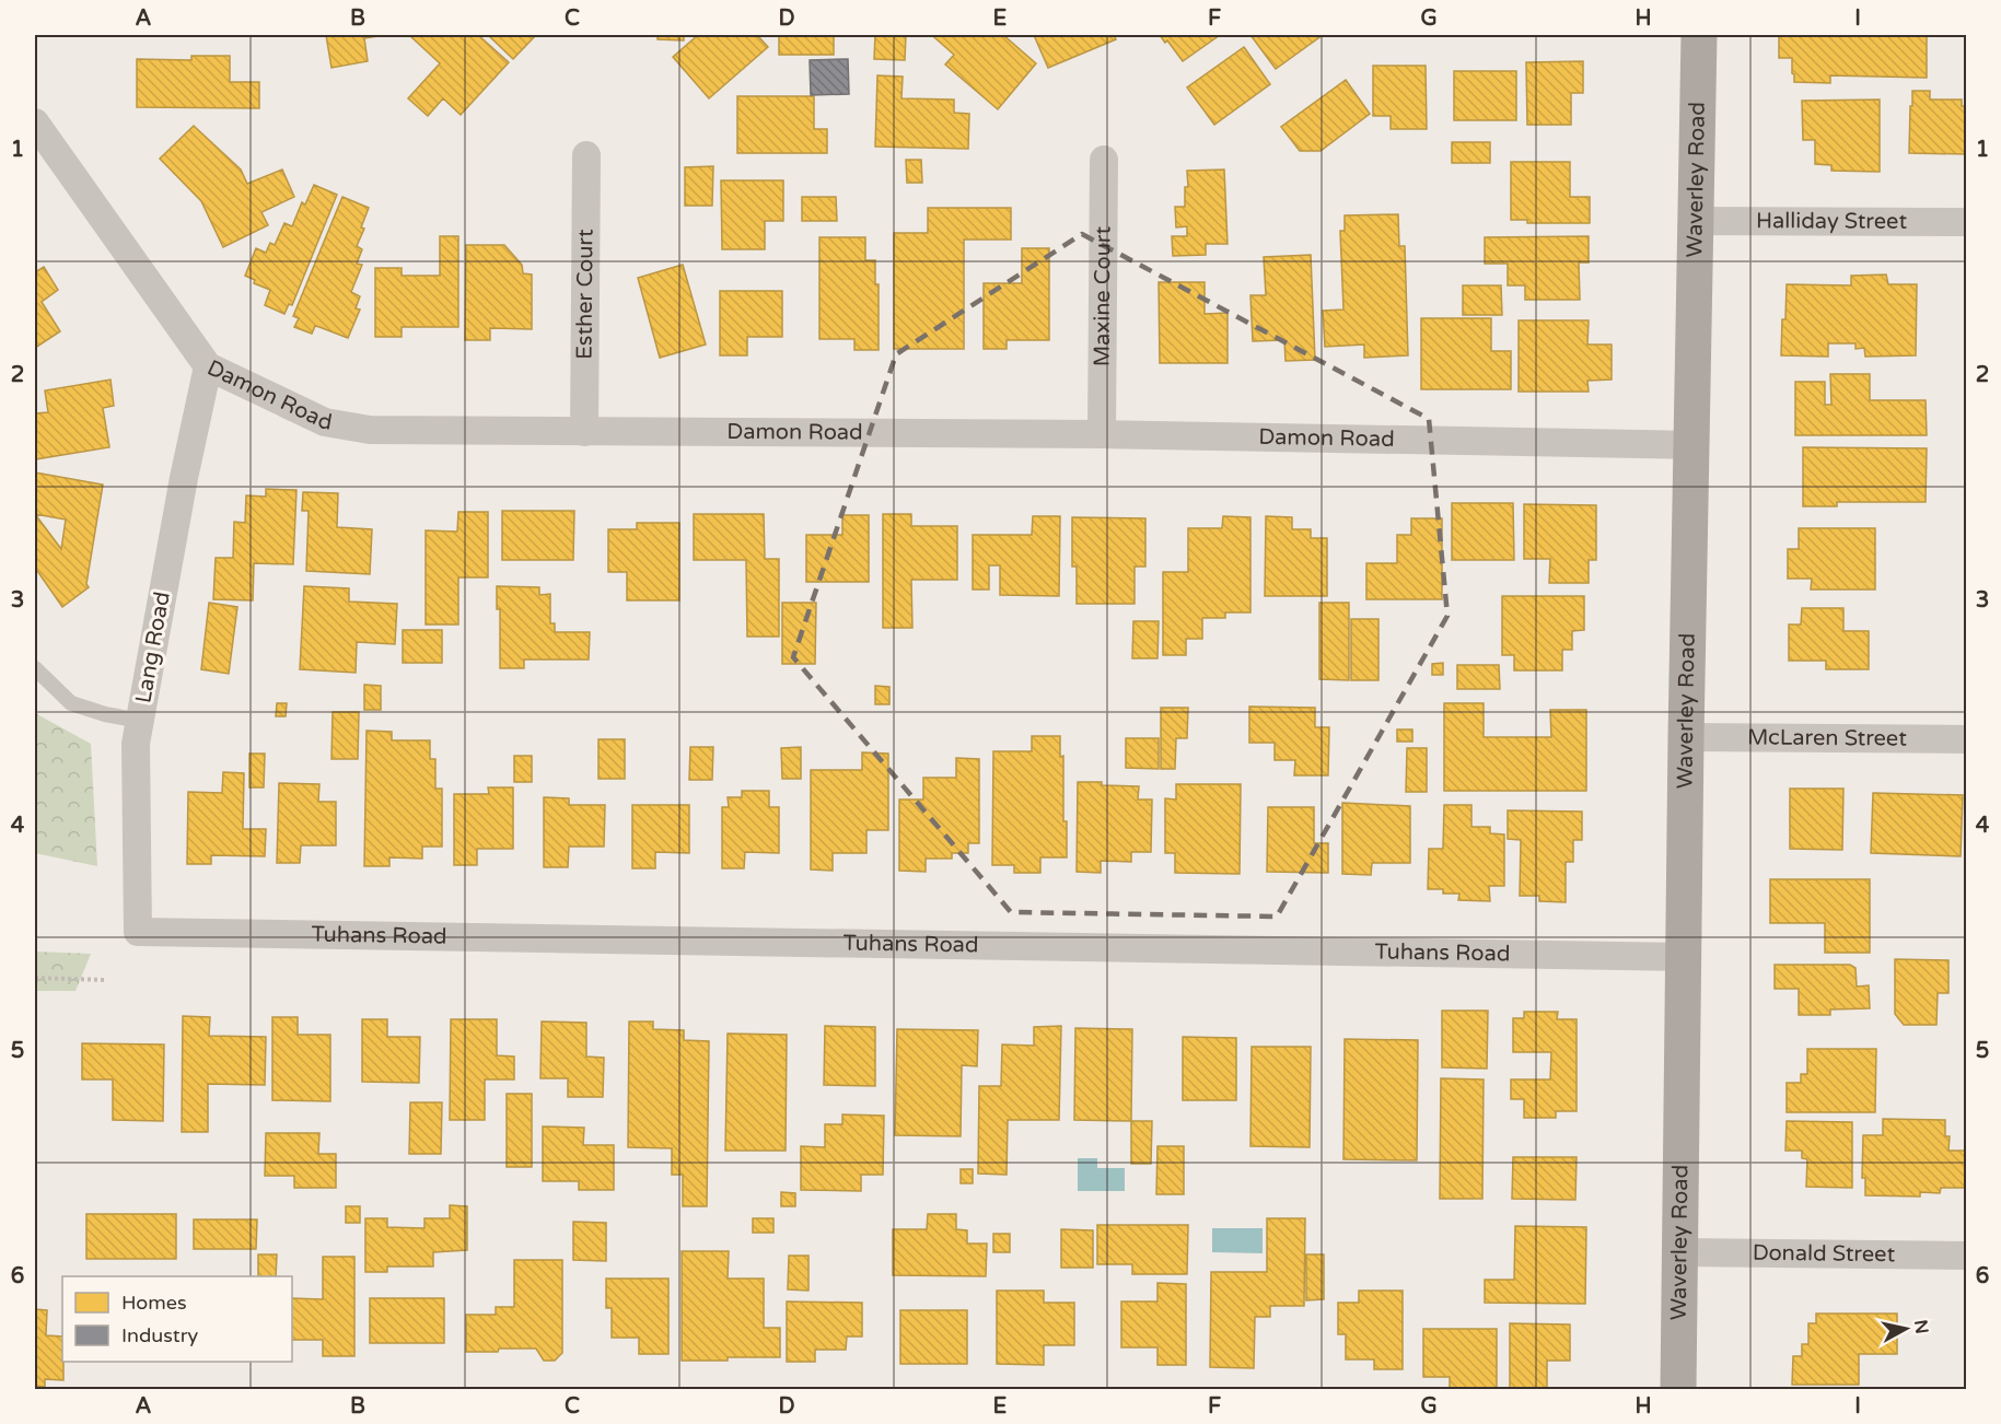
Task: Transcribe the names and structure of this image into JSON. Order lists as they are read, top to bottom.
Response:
{
  "streets": {
    "main road": ["Waverley Road"],
    "street": [
      "Halliday Street",
      "Esther Court",
      "Maxine Court",
      "Damon Road",
      "Lang Road",
      "McLaren Street",
      "Tuhans Road",
      "Donald Street"
    ]
  },
  "crossings": [
    ["Waverley Road", "Halliday Street"],
    ["Waverley Road", "Damon Road"],
    ["Waverley Road", "McLaren Street"],
    ["Waverley Road", "Tuhans Road"],
    ["Waverley Road", "Donald Street"],
    ["Esther Court", "Damon Road"],
    ["Maxine Court", "Damon Road"],
    ["Damon Road", "Lang Road"],
    ["Lang Road", "Tuhans Road"]
  ],
  "legend": ["Homes", "Industry"],
  "north": "right",
  "grid": {
    "columns": [
      "A",
      "B",
      "C",
      "D",
      "E",
      "F",
      "G",
      "H",
      "I"
    ],
    "rows": [
      "1",
      "2",
      "3",
      "4",
      "5",
      "6"
    ]
  }
}
